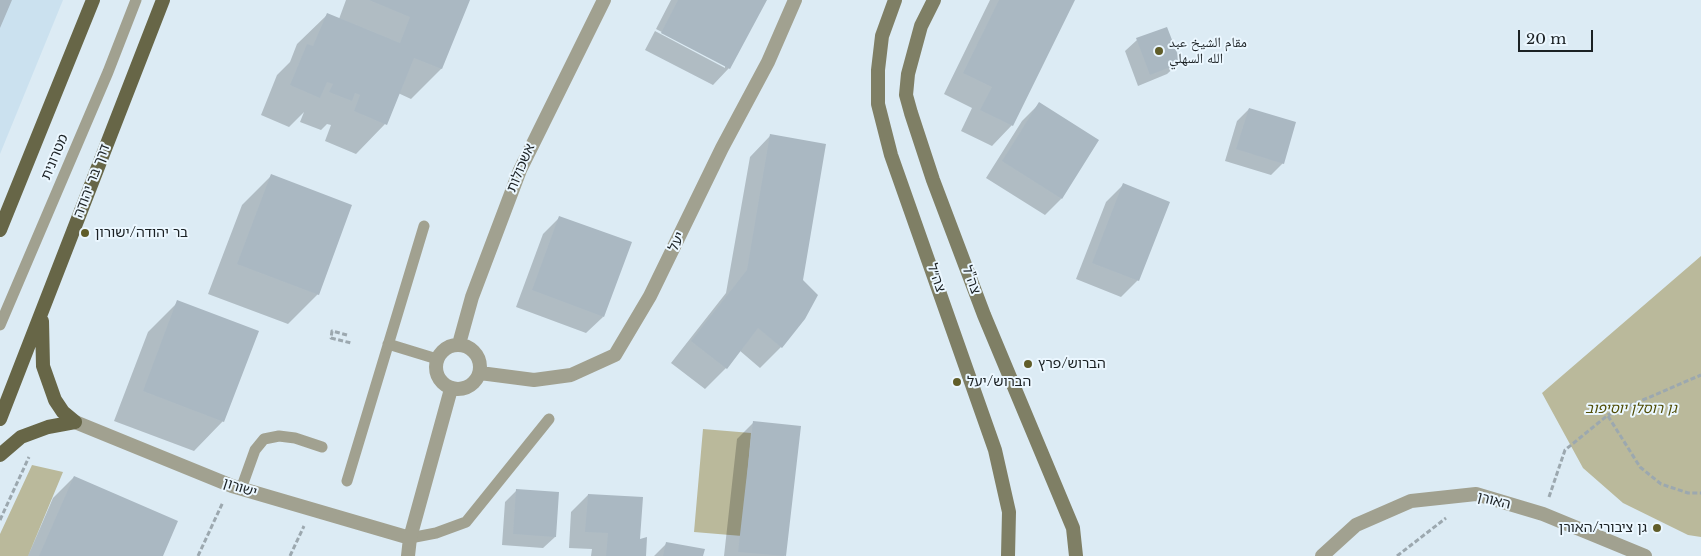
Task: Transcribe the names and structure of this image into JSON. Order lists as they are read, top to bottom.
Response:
{
  "streets": {
    "main road": ["דרך בר יהודה", "צה״ל", "צה\"ל"],
    "street": [
      "אשכולות",
      "יעל",
      "ישורון",
      "האורן"
    ],
    "lane": ["מטרונית"]
  },
  "crossings": [
    ["אשכולות", "יעל"]
  ],
  "parks": ["גן רוסלן יוסיפוב"],
  "places": [
    "مقام الشيخ عبد الله السهلي",
    "בר יהודה/ישורון",
    "הברוש/פרץ",
    "הברוש/יעל",
    "גן ציבורי/האורן"
  ],
  "scale_bar": "20 m"
}
